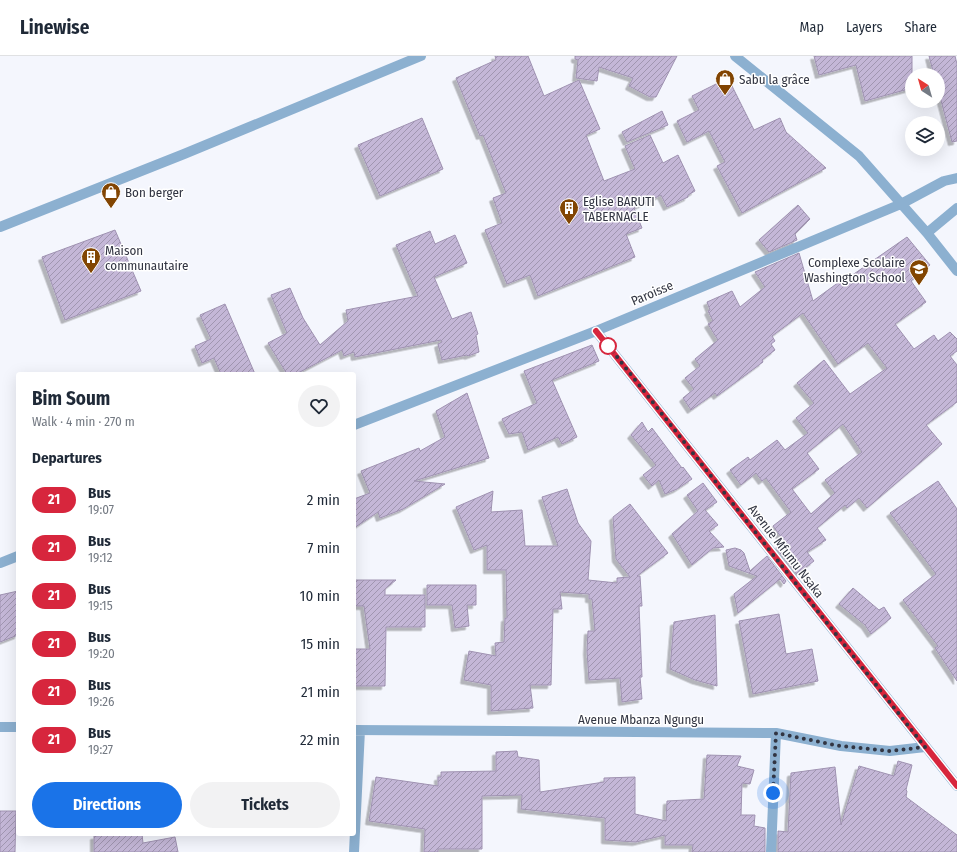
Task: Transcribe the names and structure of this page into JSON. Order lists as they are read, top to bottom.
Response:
{
  "streets": {
    "street": ["Paroisse", "Avenue Mfumu Nsaka", "Avenue Mbanza Ngungu"]
  },
  "crossings": [
    ["Paroisse", "Avenue Mfumu Nsaka"],
    ["Avenue Mfumu Nsaka", "Avenue Mbanza Ngungu"]
  ],
  "places": {
    "shop": ["Sabu la grâce", "Bon berger"],
    "building": ["Eglise BARUTI TABERNACLE", "Maison communautaire"],
    "school or university": ["Complexe Scolaire Washington School"]
  },
  "lines": ["bus line 21"],
  "north": "top left",
  "page": {
    "header": "Linewise",
    "nav": ["Map", "Layers", "Share"],
    "heading": [
      ["Bim Soum", "Walk · 4 min · 270 m"],
      "Departures"
    ],
    "list": [
      {
        "mark": "21",
        "name": "Bus",
        "note": "19:07",
        "value": "2 min"
      },
      {
        "mark": "21",
        "name": "Bus",
        "note": "19:12",
        "value": "7 min"
      },
      {
        "mark": "21",
        "name": "Bus",
        "note": "19:15",
        "value": "10 min"
      },
      {
        "mark": "21",
        "name": "Bus",
        "note": "19:20",
        "value": "15 min"
      },
      {
        "mark": "21",
        "name": "Bus",
        "note": "19:26",
        "value": "21 min"
      },
      {
        "mark": "21",
        "name": "Bus",
        "note": "19:27",
        "value": "22 min"
      }
    ],
    "buttons": ["Directions", "Tickets"]
  }
}
